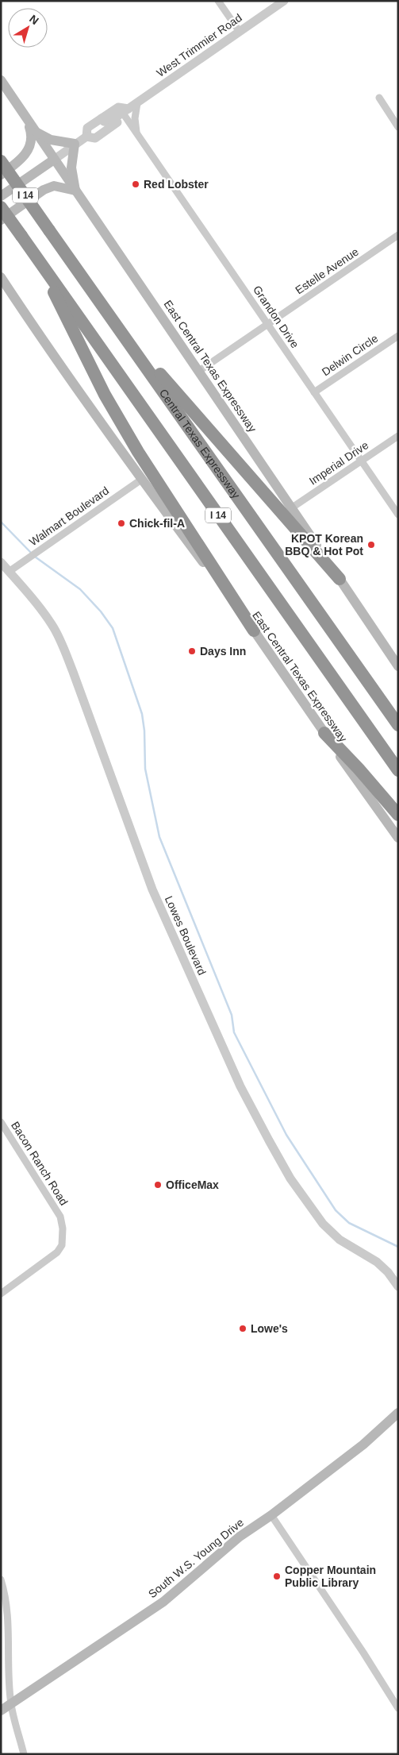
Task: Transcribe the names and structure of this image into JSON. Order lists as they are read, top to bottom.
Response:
{
  "streets": {
    "highway": ["I 14", "Central Texas Expressway"],
    "main road": ["West Trimmier Road", "East Central Texas Expressway", "South W.S. Young Drive"],
    "street": [
      "Estelle Avenue",
      "Grandon Drive",
      "Delwin Circle",
      "Imperial Drive",
      "Walmart Boulevard",
      "Lowes Boulevard",
      "Bacon Ranch Road"
    ]
  },
  "crossings": [
    ["West Trimmier Road", "Grandon Drive"],
    ["West Trimmier Road", "East Central Texas Expressway"],
    ["Estelle Avenue", "Grandon Drive"],
    ["Estelle Avenue", "East Central Texas Expressway"],
    ["Grandon Drive", "Delwin Circle"],
    ["Grandon Drive", "Imperial Drive"],
    ["East Central Texas Expressway", "Imperial Drive"],
    ["East Central Texas Expressway", "Walmart Boulevard"],
    ["Walmart Boulevard", "Lowes Boulevard"]
  ],
  "places": [
    "Red Lobster",
    "Chick-fil-A",
    "KPOT Korean BBQ & Hot Pot",
    "Days Inn",
    "OfficeMax",
    "Lowe's",
    "Copper Mountain Public Library"
  ],
  "north": "top right"
}
